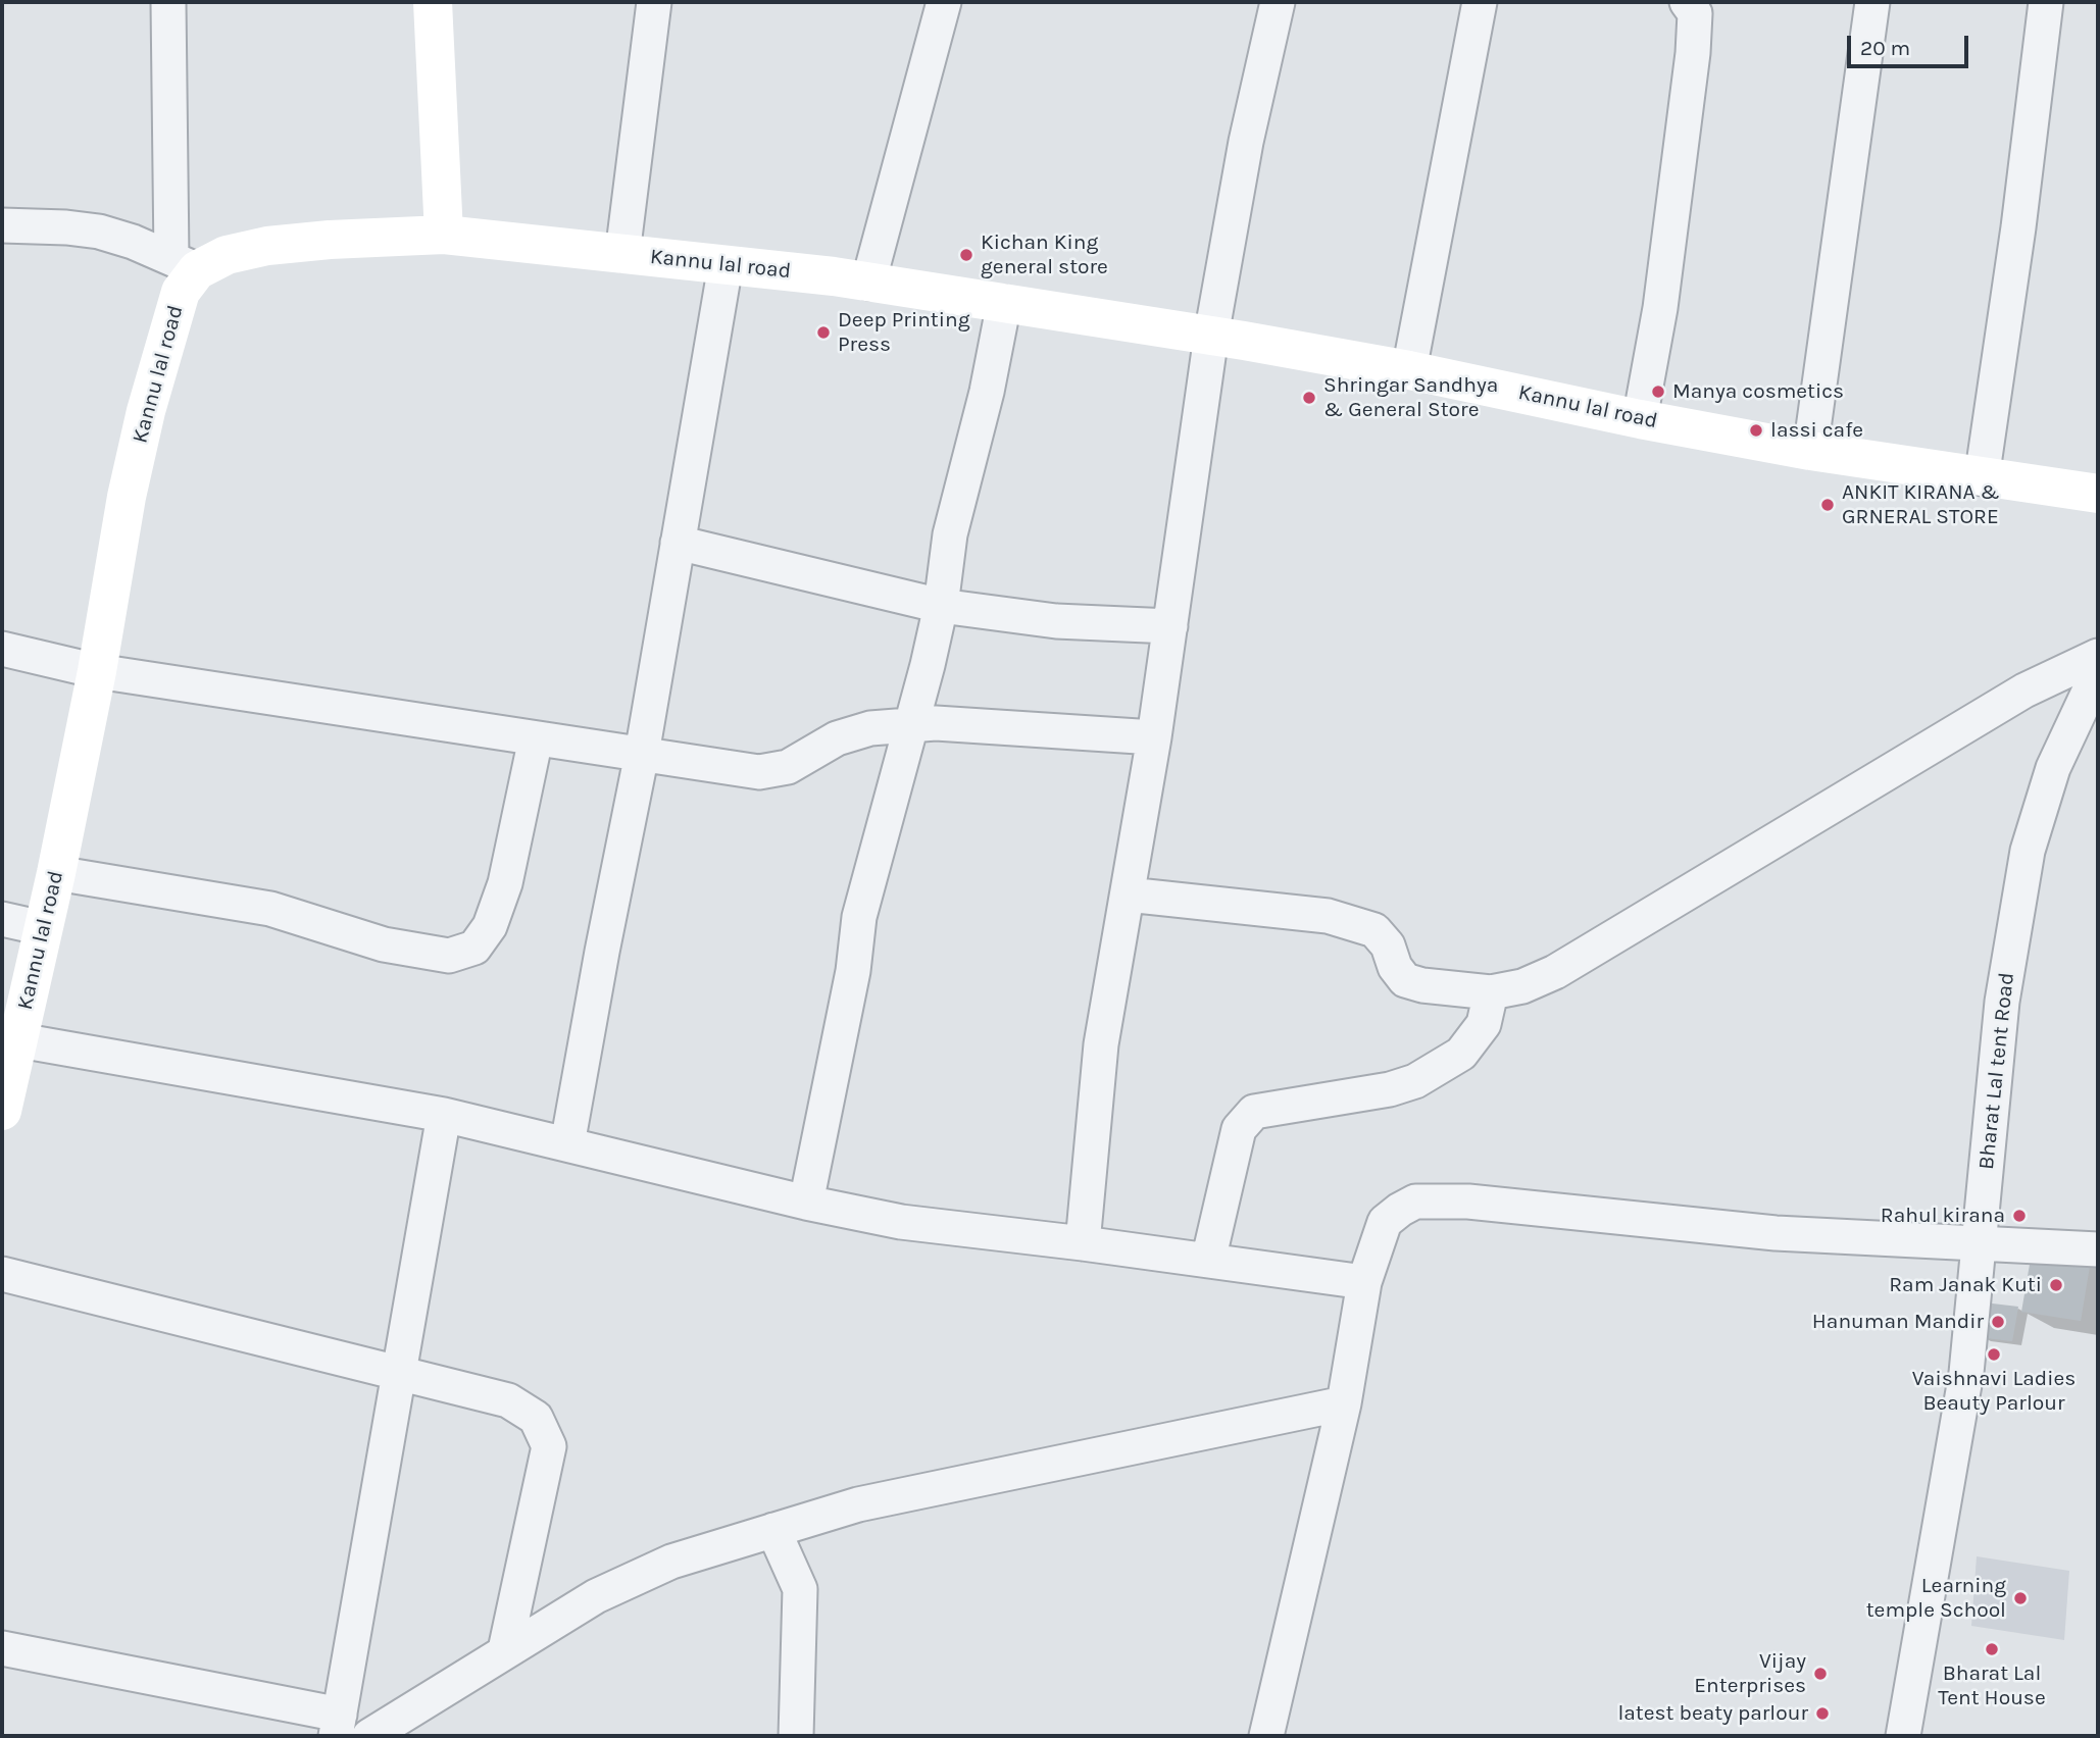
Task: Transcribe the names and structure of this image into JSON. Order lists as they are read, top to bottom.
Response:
{
  "streets": {
    "street": ["Kannu lal road", "Bharat Lal tent Road"]
  },
  "places": [
    "Kichan King general store",
    "Deep Printing Press",
    "Manya cosmetics",
    "Shringar Sandhya & General Store",
    "lassi cafe",
    "ANKIT KIRANA & GRNERAL STORE",
    "Rahul kirana",
    "Ram Janak Kuti",
    "Hanuman Mandir",
    "Vaishnavi Ladies Beauty Parlour",
    "Learning temple School",
    "Bharat Lal Tent House",
    "Vijay Enterprises",
    "latest beaty parlour"
  ],
  "scale_bar": "20 m"
}
